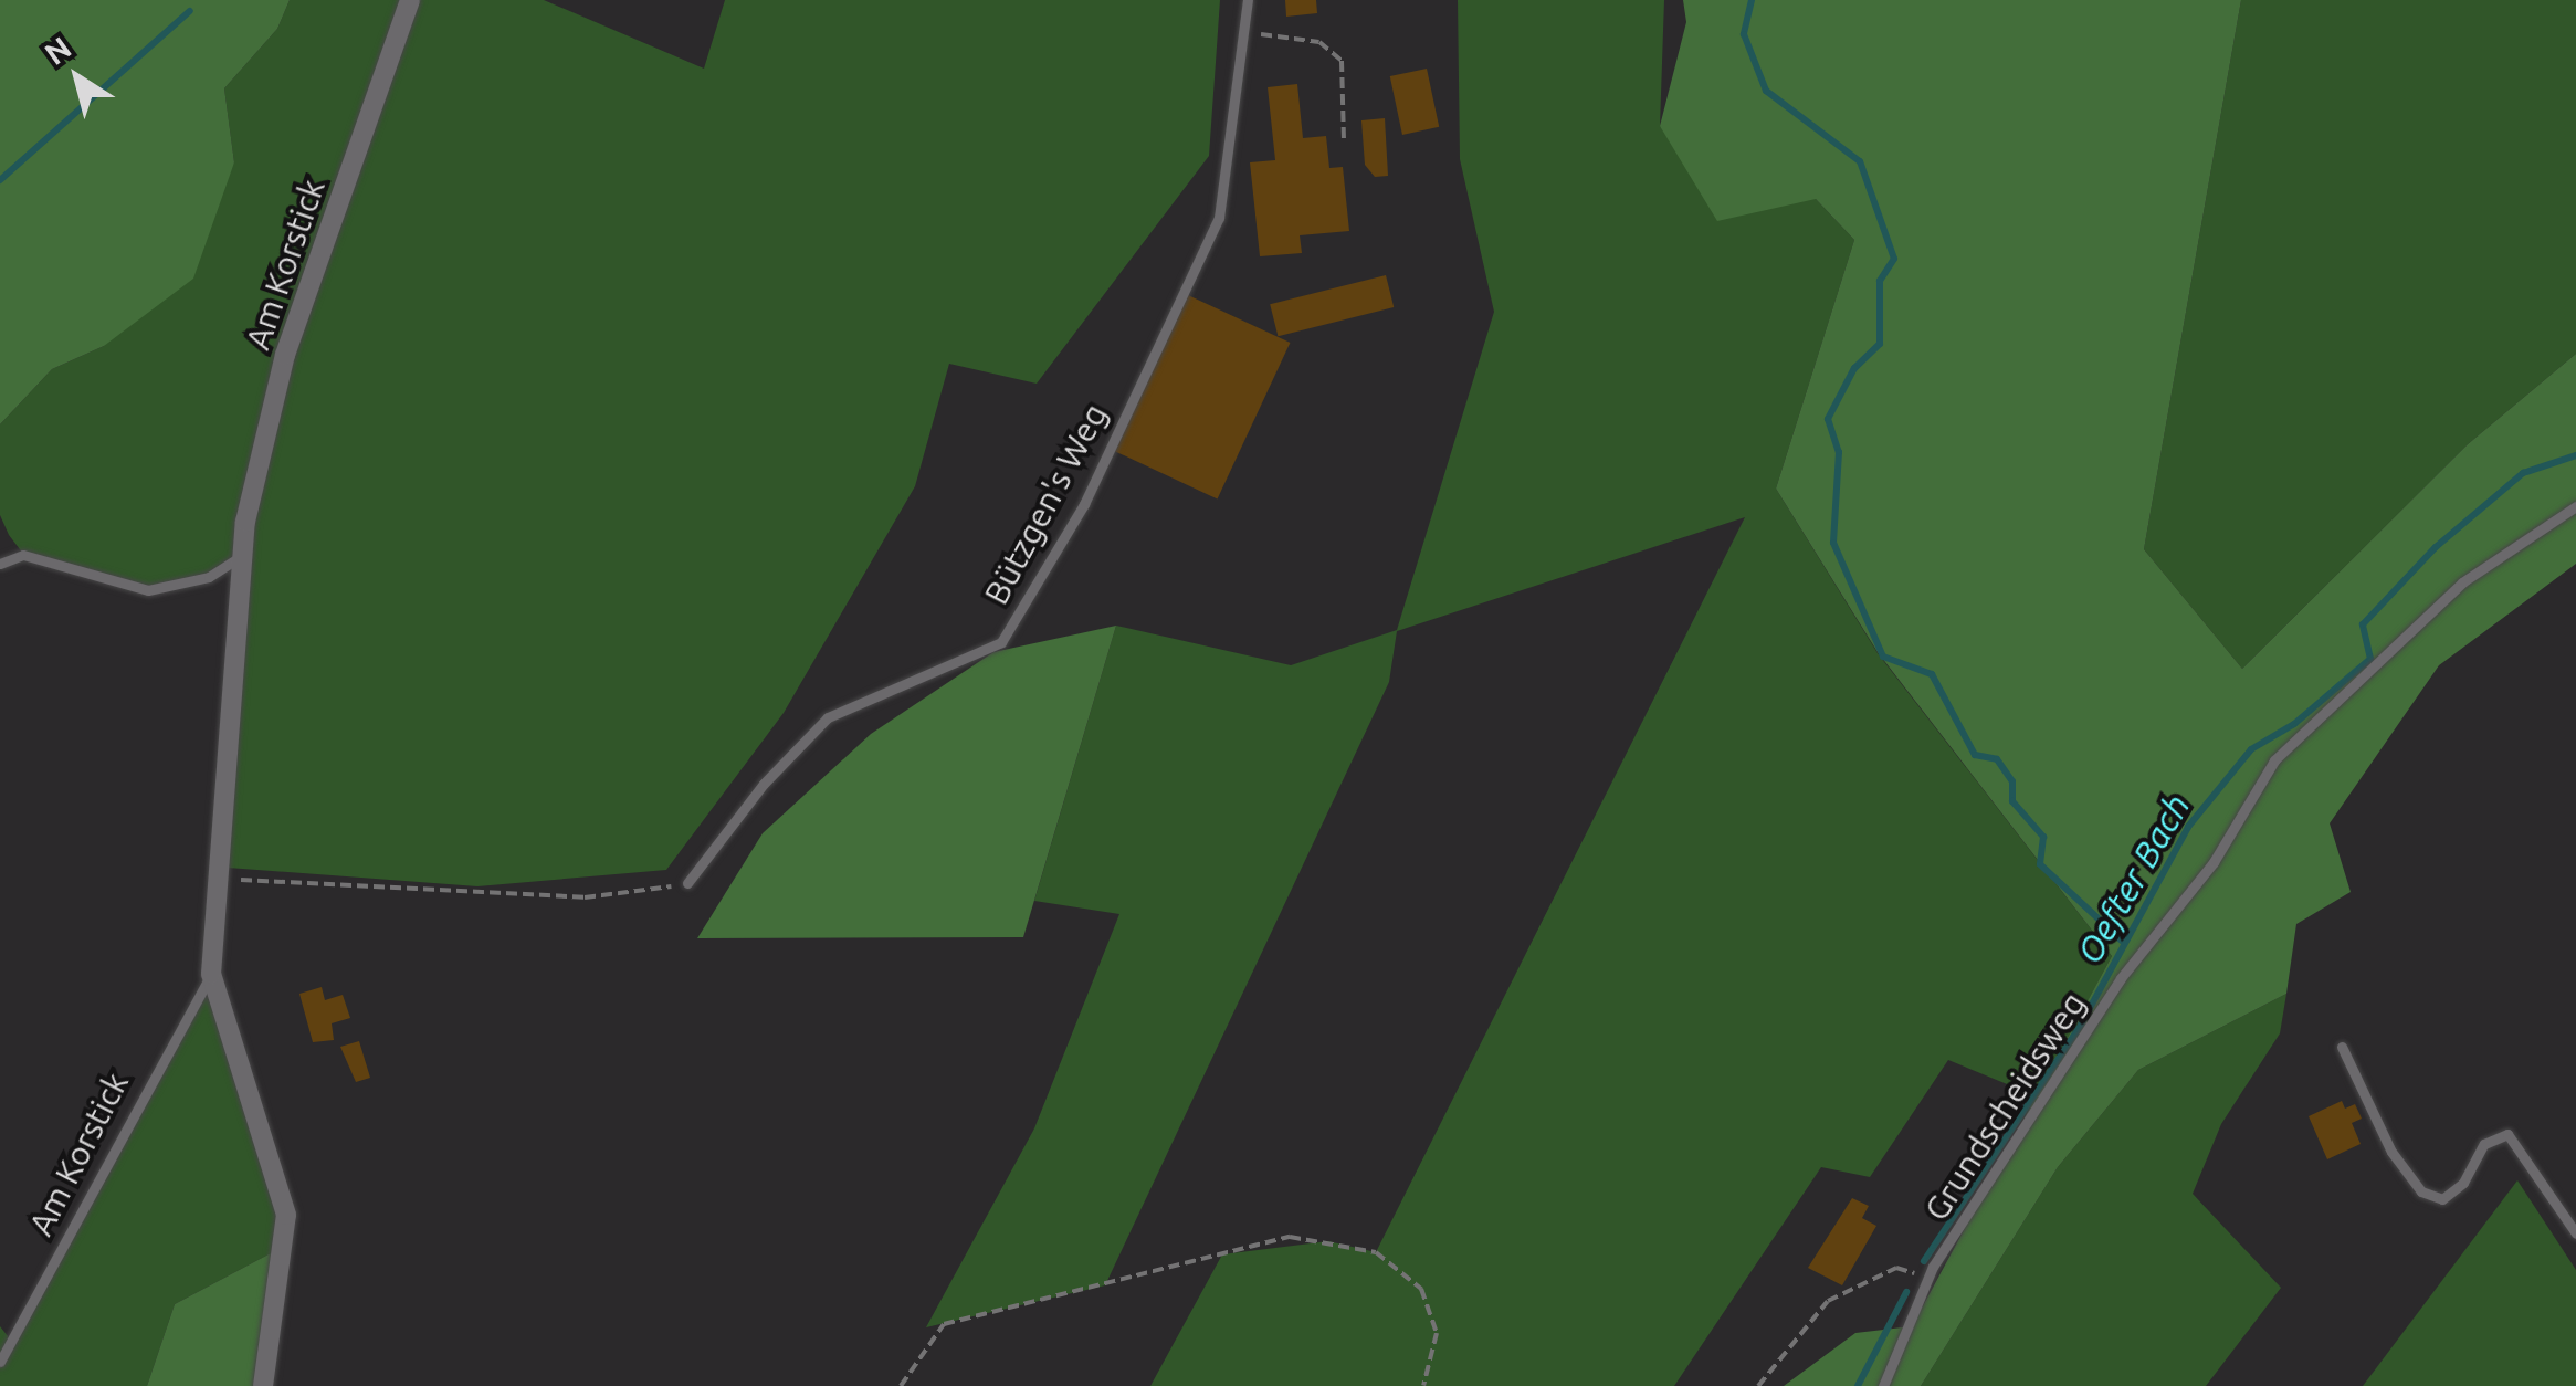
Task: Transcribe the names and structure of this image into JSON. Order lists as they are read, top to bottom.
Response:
{
  "streets": {
    "street": ["Am Korstick"],
    "lane": ["Bützgen's Weg", "Grundscheidsweg"]
  },
  "water": ["Oefter Bach"],
  "north": "top left"
}
